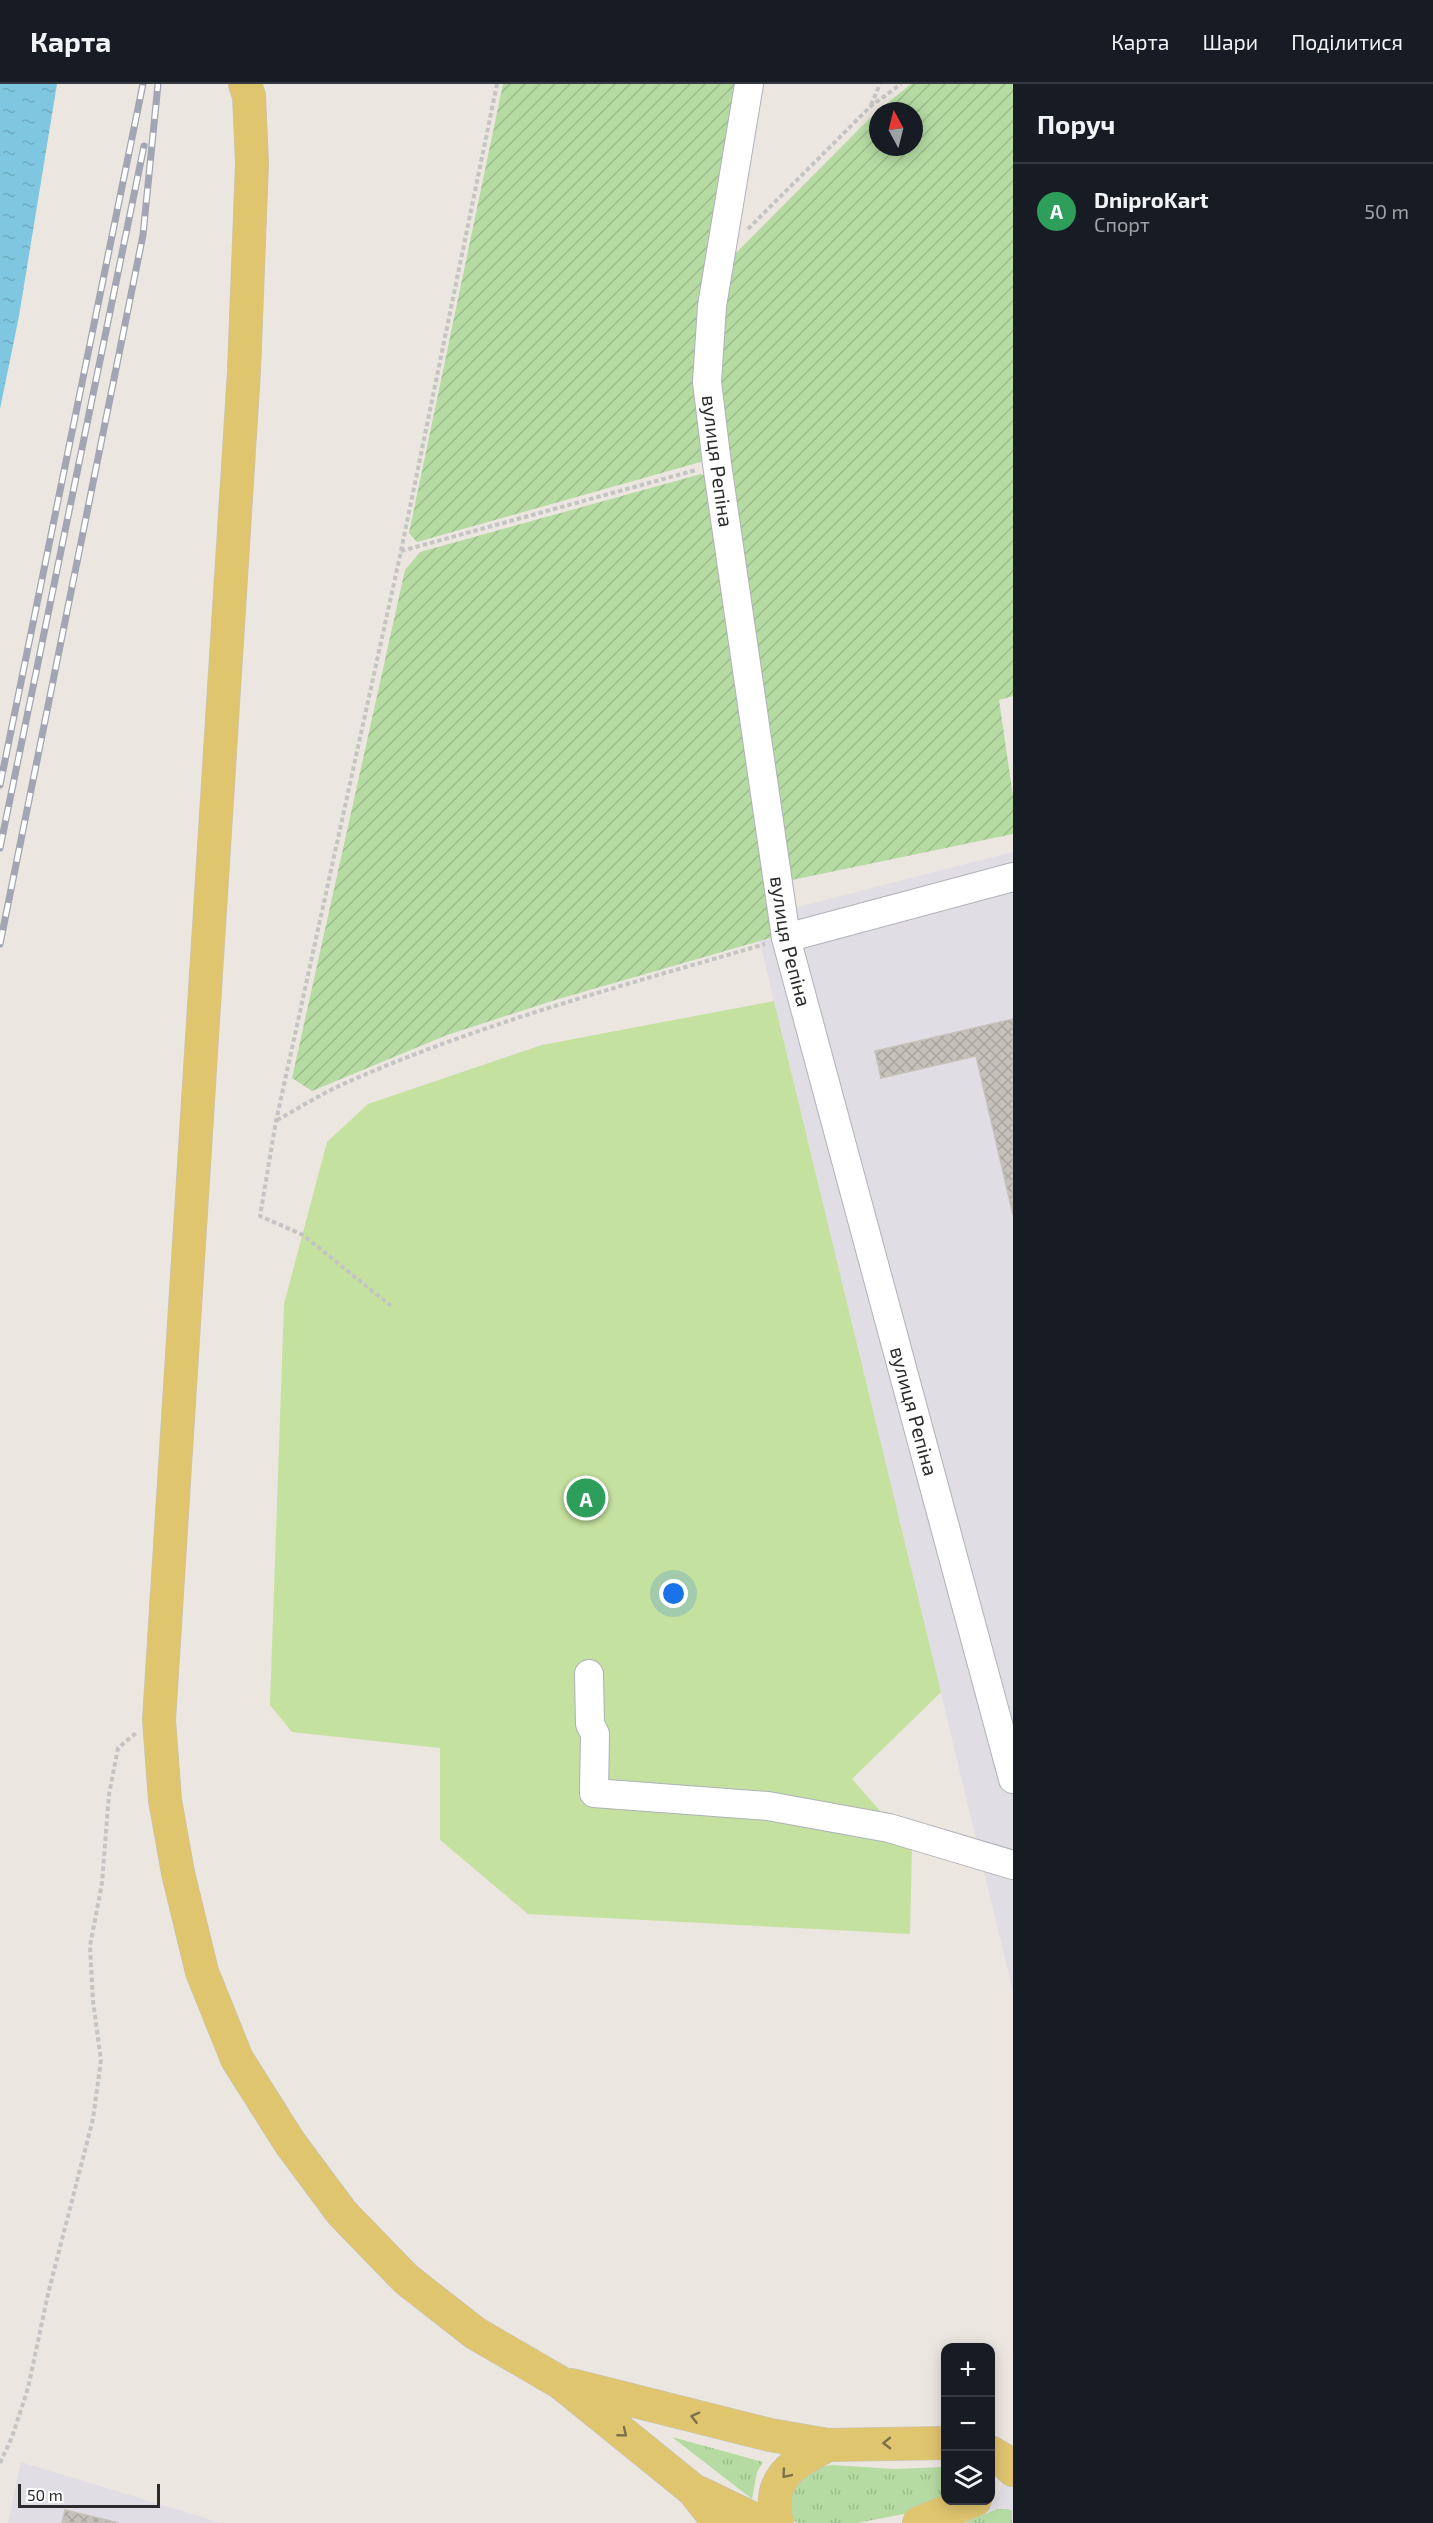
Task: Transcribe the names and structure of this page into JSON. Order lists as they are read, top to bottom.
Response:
{
  "streets": {
    "street": ["вулиця Репіна"]
  },
  "scale_bar": "50 m",
  "north": "top",
  "page": {
    "header": "Карта",
    "nav": ["Карта", "Шари", "Поділитися"],
    "heading": "Поруч",
    "list": [
      {
        "mark": "A",
        "name": "DniproKart",
        "note": "Спорт",
        "value": "50 m"
      }
    ],
    "pins": "A",
    "map_buttons": ["+", "−"],
    "scale": "50 m"
  }
}
